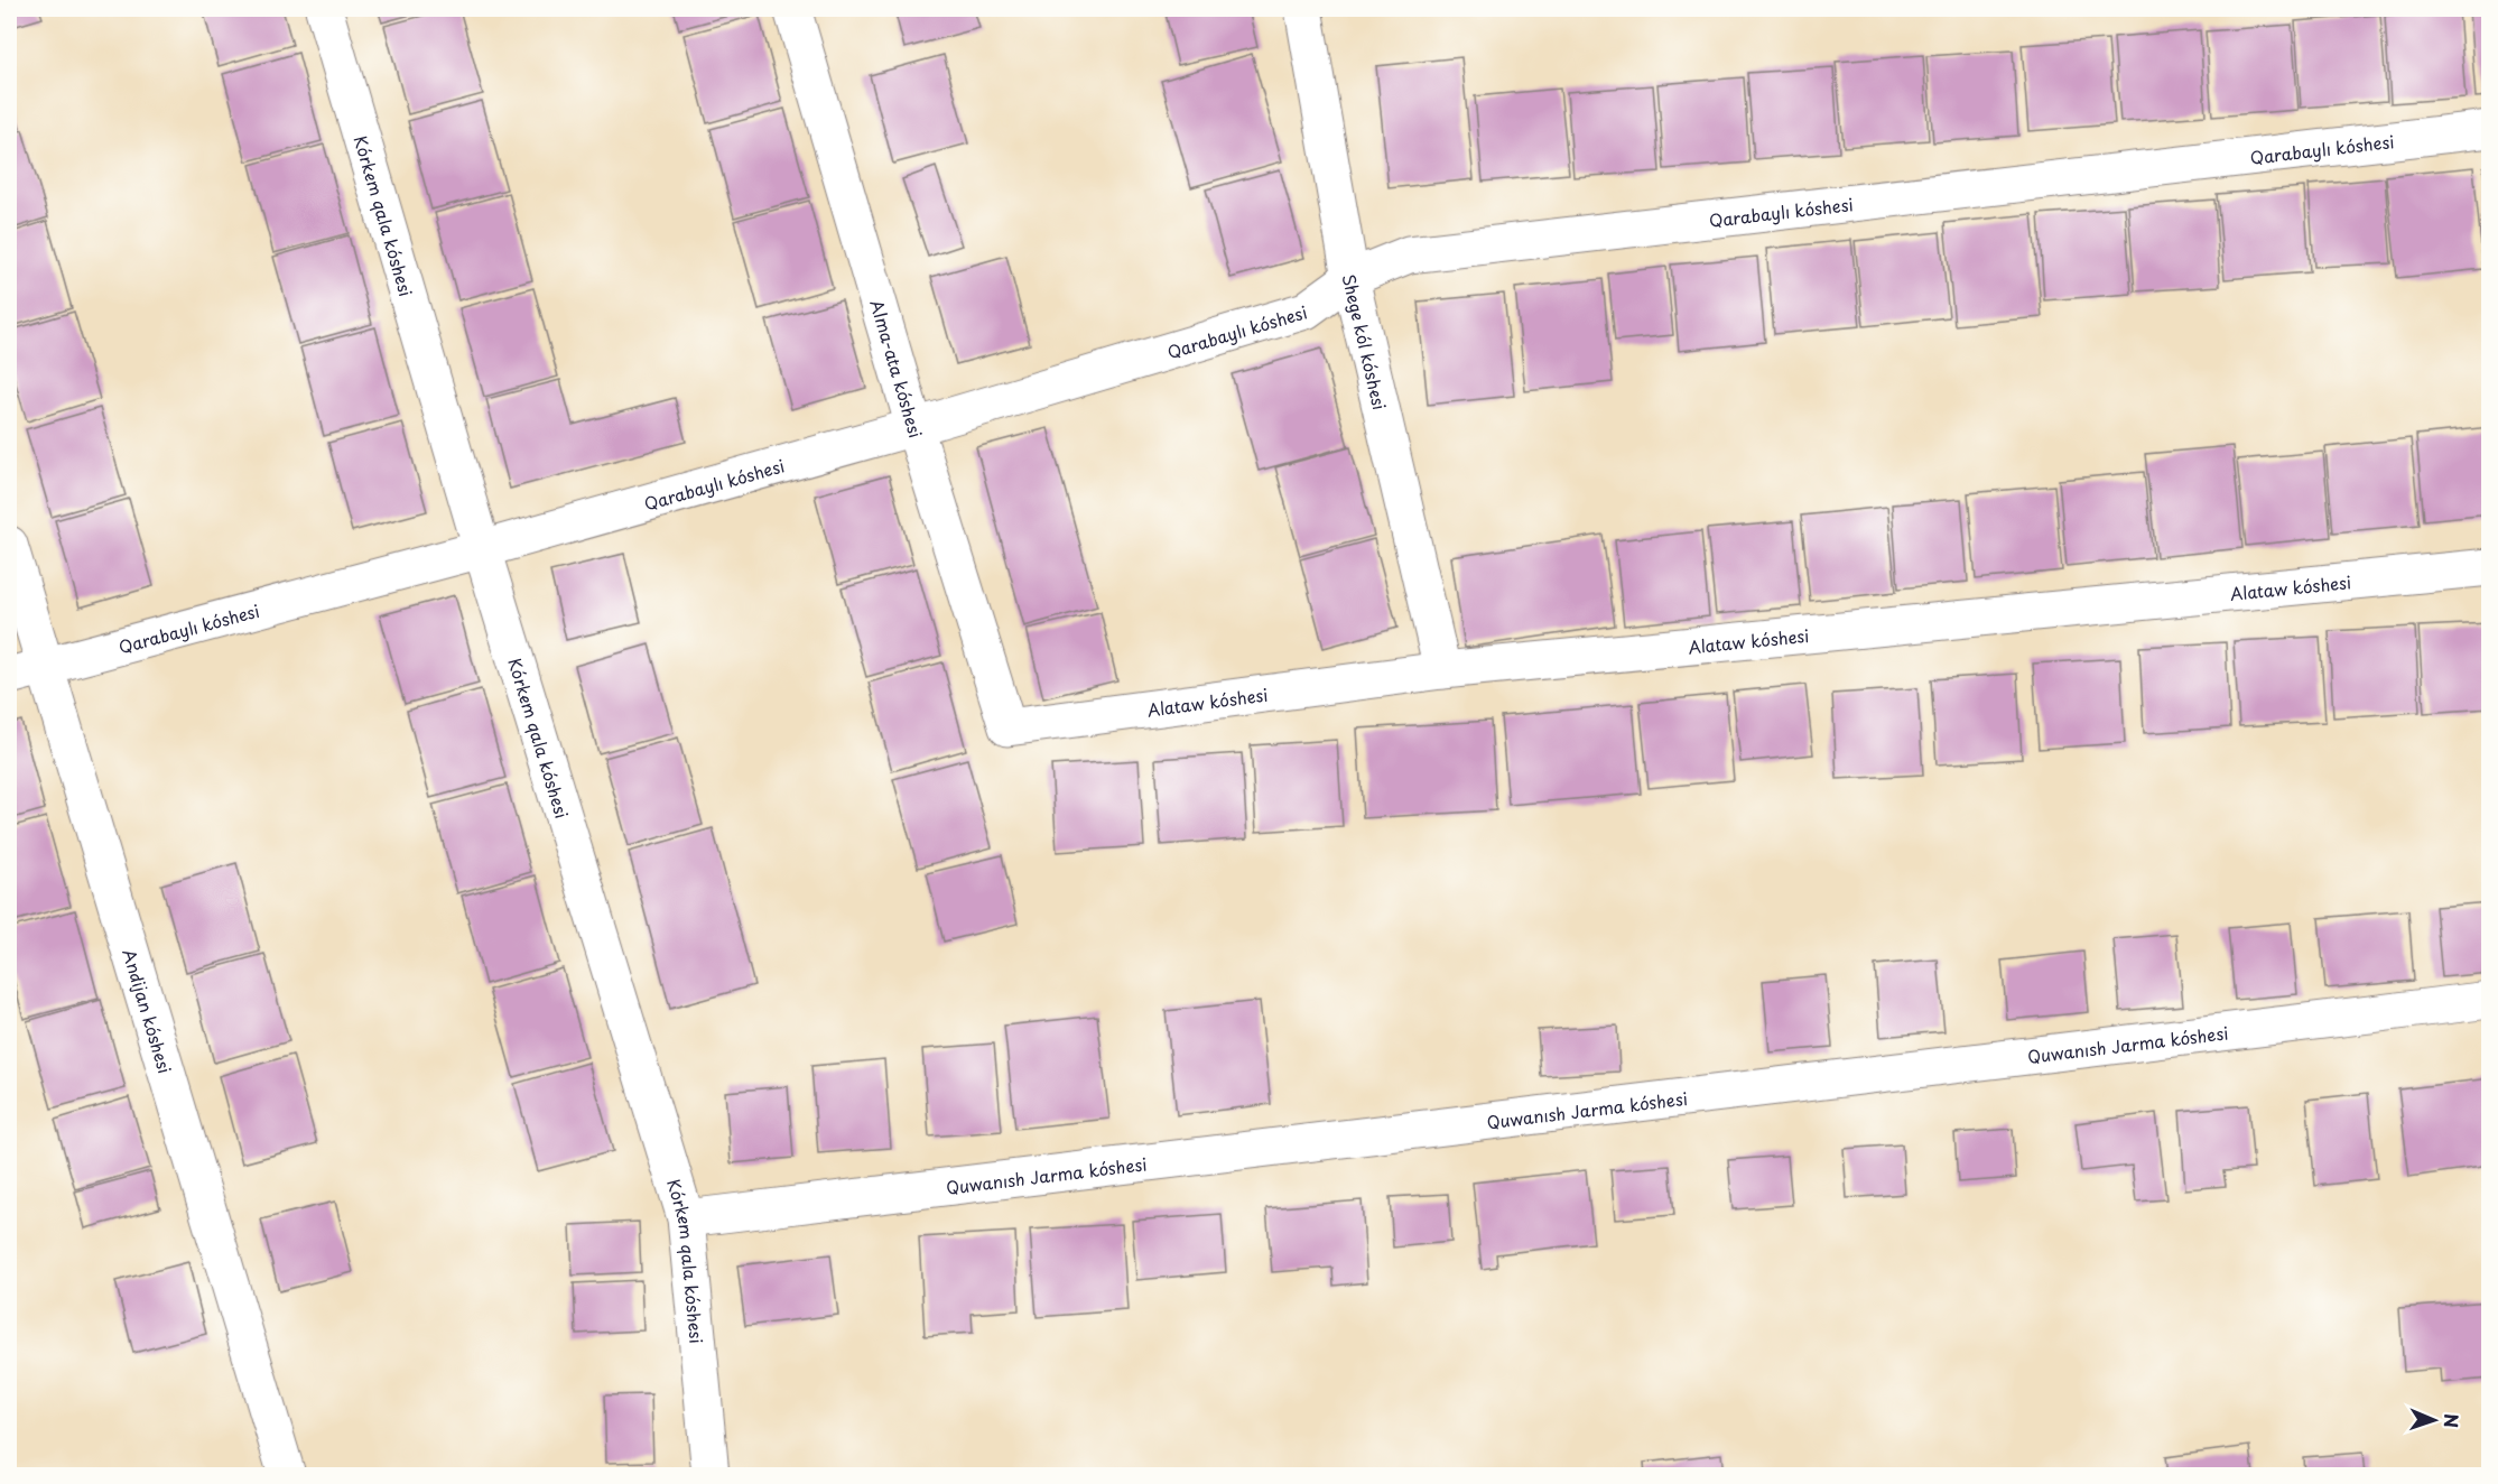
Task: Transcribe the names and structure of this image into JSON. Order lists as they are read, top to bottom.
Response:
{
  "streets": {
    "street": [
      "Qarabaylı kóshesi",
      "Kórkem qala kóshesi",
      "Shege kól kóshesi",
      "Alma-ata kóshesi",
      "Alataw kóshesi",
      "Andijan kóshesi",
      "Quwanısh Jarma kóshesi"
    ]
  },
  "crossings": [
    ["Qarabaylı kóshesi", "Kórkem qala kóshesi"],
    ["Qarabaylı kóshesi", "Shege kól kóshesi"],
    ["Qarabaylı kóshesi", "Alma-ata kóshesi"],
    ["Qarabaylı kóshesi", "Andijan kóshesi"],
    ["Kórkem qala kóshesi", "Quwanısh Jarma kóshesi"],
    ["Shege kól kóshesi", "Alataw kóshesi"],
    ["Alma-ata kóshesi", "Alataw kóshesi"]
  ],
  "north": "right"
}
